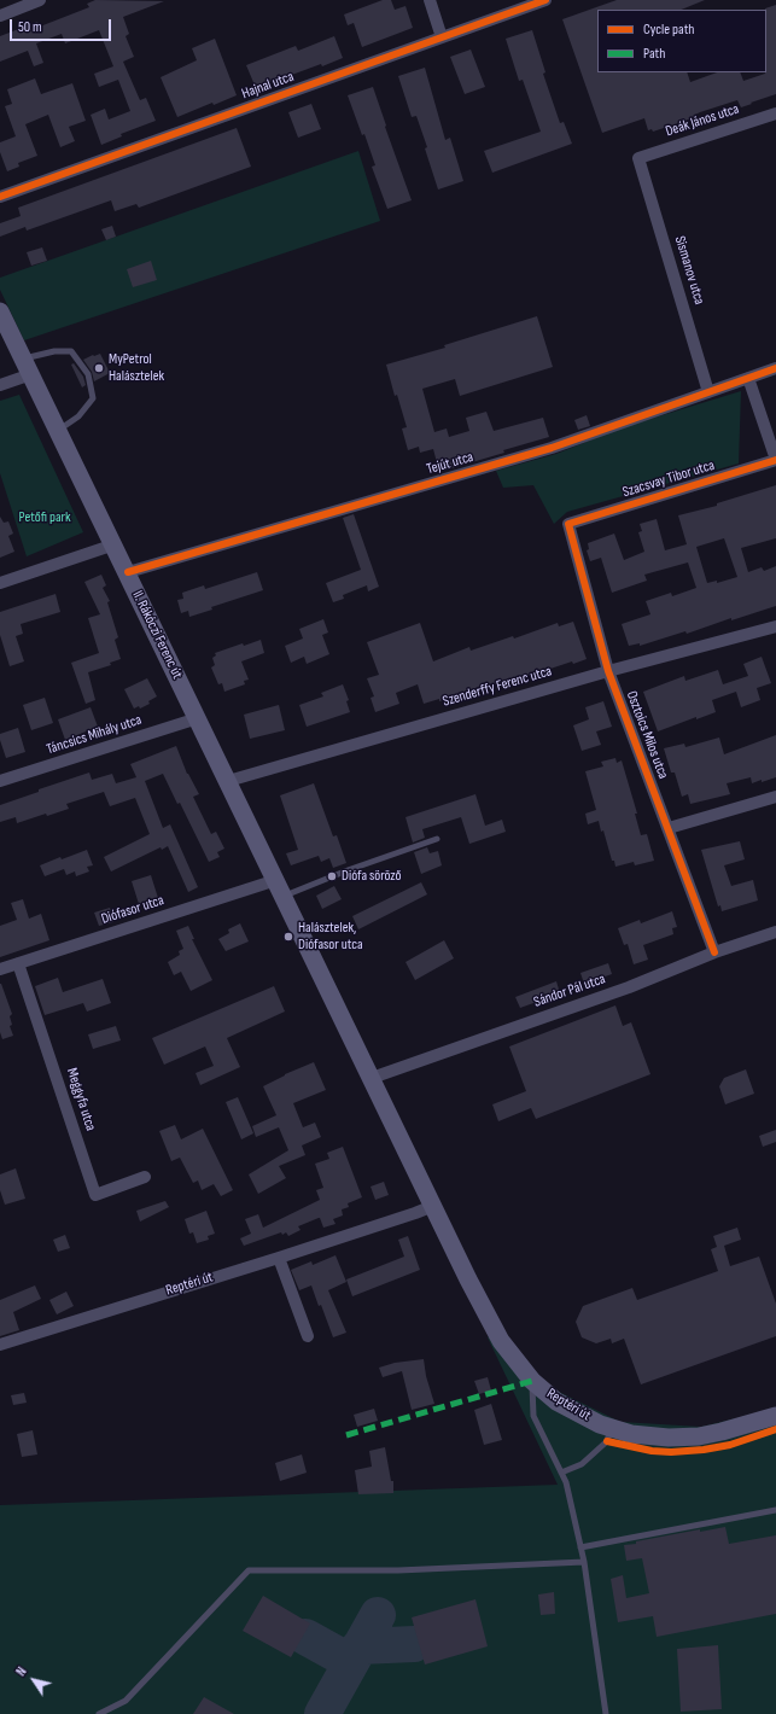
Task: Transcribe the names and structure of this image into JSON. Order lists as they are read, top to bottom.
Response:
{
  "streets": {
    "main road": ["II. Rákóczi Ferenc út", "Reptéri út"],
    "street": [
      "Hajnal utca",
      "Deák János utca",
      "Sismanov utca",
      "Tejút utca",
      "Szacsvay Tibor utca",
      "Szenderffy Ferenc utca",
      "Táncsics Mihály utca",
      "Osztoics Milos utca",
      "Diófasor utca",
      "Sándor Pál utca",
      "Meggyfa utca"
    ]
  },
  "crossings": [
    ["Deák János utca", "Sismanov utca"],
    ["Sismanov utca", "Tejút utca"],
    ["Tejút utca", "II. Rákóczi Ferenc út"],
    ["Szacsvay Tibor utca", "Osztoics Milos utca"],
    ["II. Rákóczi Ferenc út", "Szenderffy Ferenc utca"],
    ["II. Rákóczi Ferenc út", "Táncsics Mihály utca"],
    ["II. Rákóczi Ferenc út", "Diófasor utca"],
    ["II. Rákóczi Ferenc út", "Reptéri út"],
    ["Szenderffy Ferenc utca", "Osztoics Milos utca"],
    ["Osztoics Milos utca", "Sándor Pál utca"],
    ["Diófasor utca", "Meggyfa utca"],
    ["Diófasor utca", "Reptéri út"],
    ["Sándor Pál utca", "Reptéri út"]
  ],
  "parks": ["Petőfi park"],
  "places": ["MyPetrol Halásztelek", "Diófa söröző", "Halásztelek, Diófasor utca"],
  "legend": ["Cycle path", "Path"],
  "scale_bar": "50 m",
  "north": "top left"
}
